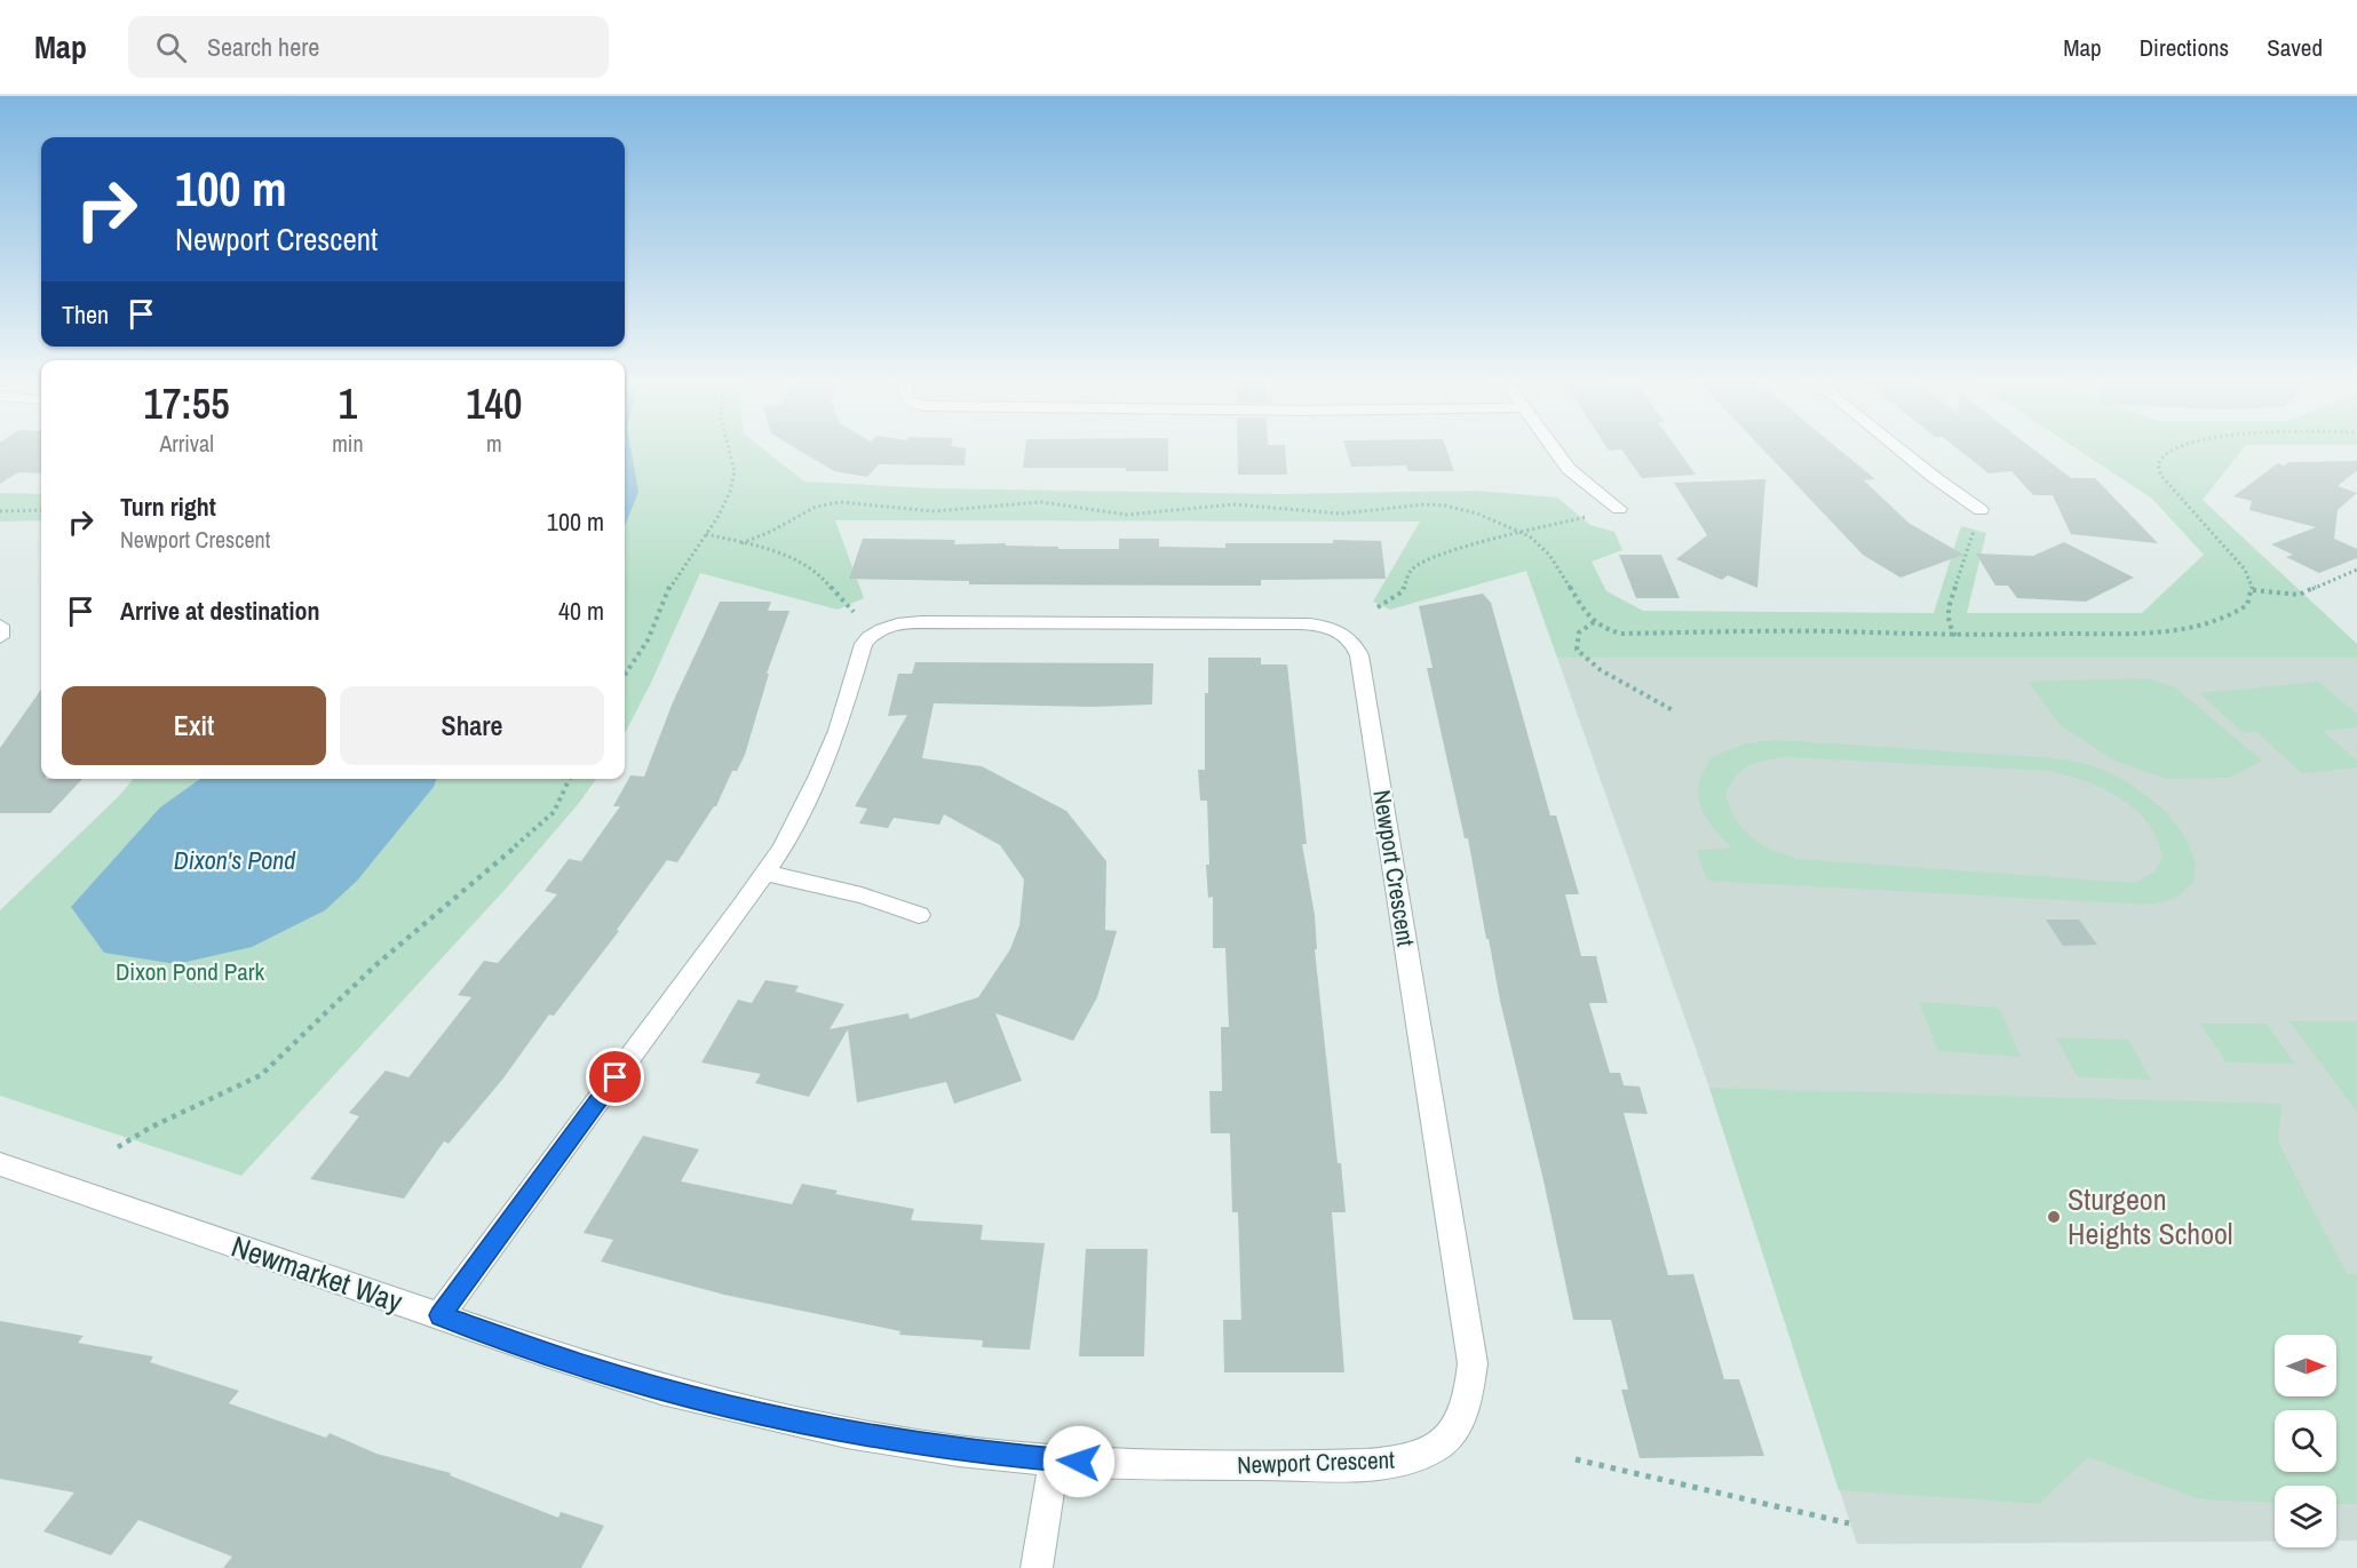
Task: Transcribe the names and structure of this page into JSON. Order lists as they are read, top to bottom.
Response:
{
  "streets": {
    "street": ["Newport Crescent", "Newmarket Way"]
  },
  "crossings": [
    ["Newport Crescent", "Newmarket Way"]
  ],
  "water": ["Dixon's Pond"],
  "parks": ["Dixon Pond Park"],
  "places": ["Sturgeon Heights School"],
  "north": "right",
  "page": {
    "header": "Map",
    "search": "Search here",
    "nav": ["Map", "Directions", "Saved"],
    "turn": ["100 m", "Newport Crescent"],
    "then": "Then",
    "eta": [
      "17:55",
      "Arrival",
      "1",
      "min",
      "140",
      "m"
    ],
    "list": [
      {
        "name": "Turn right",
        "note": "Newport Crescent",
        "value": "100 m"
      },
      {
        "name": "Arrive at destination",
        "value": "40 m"
      }
    ],
    "buttons": ["Exit", "Share"]
  }
}
